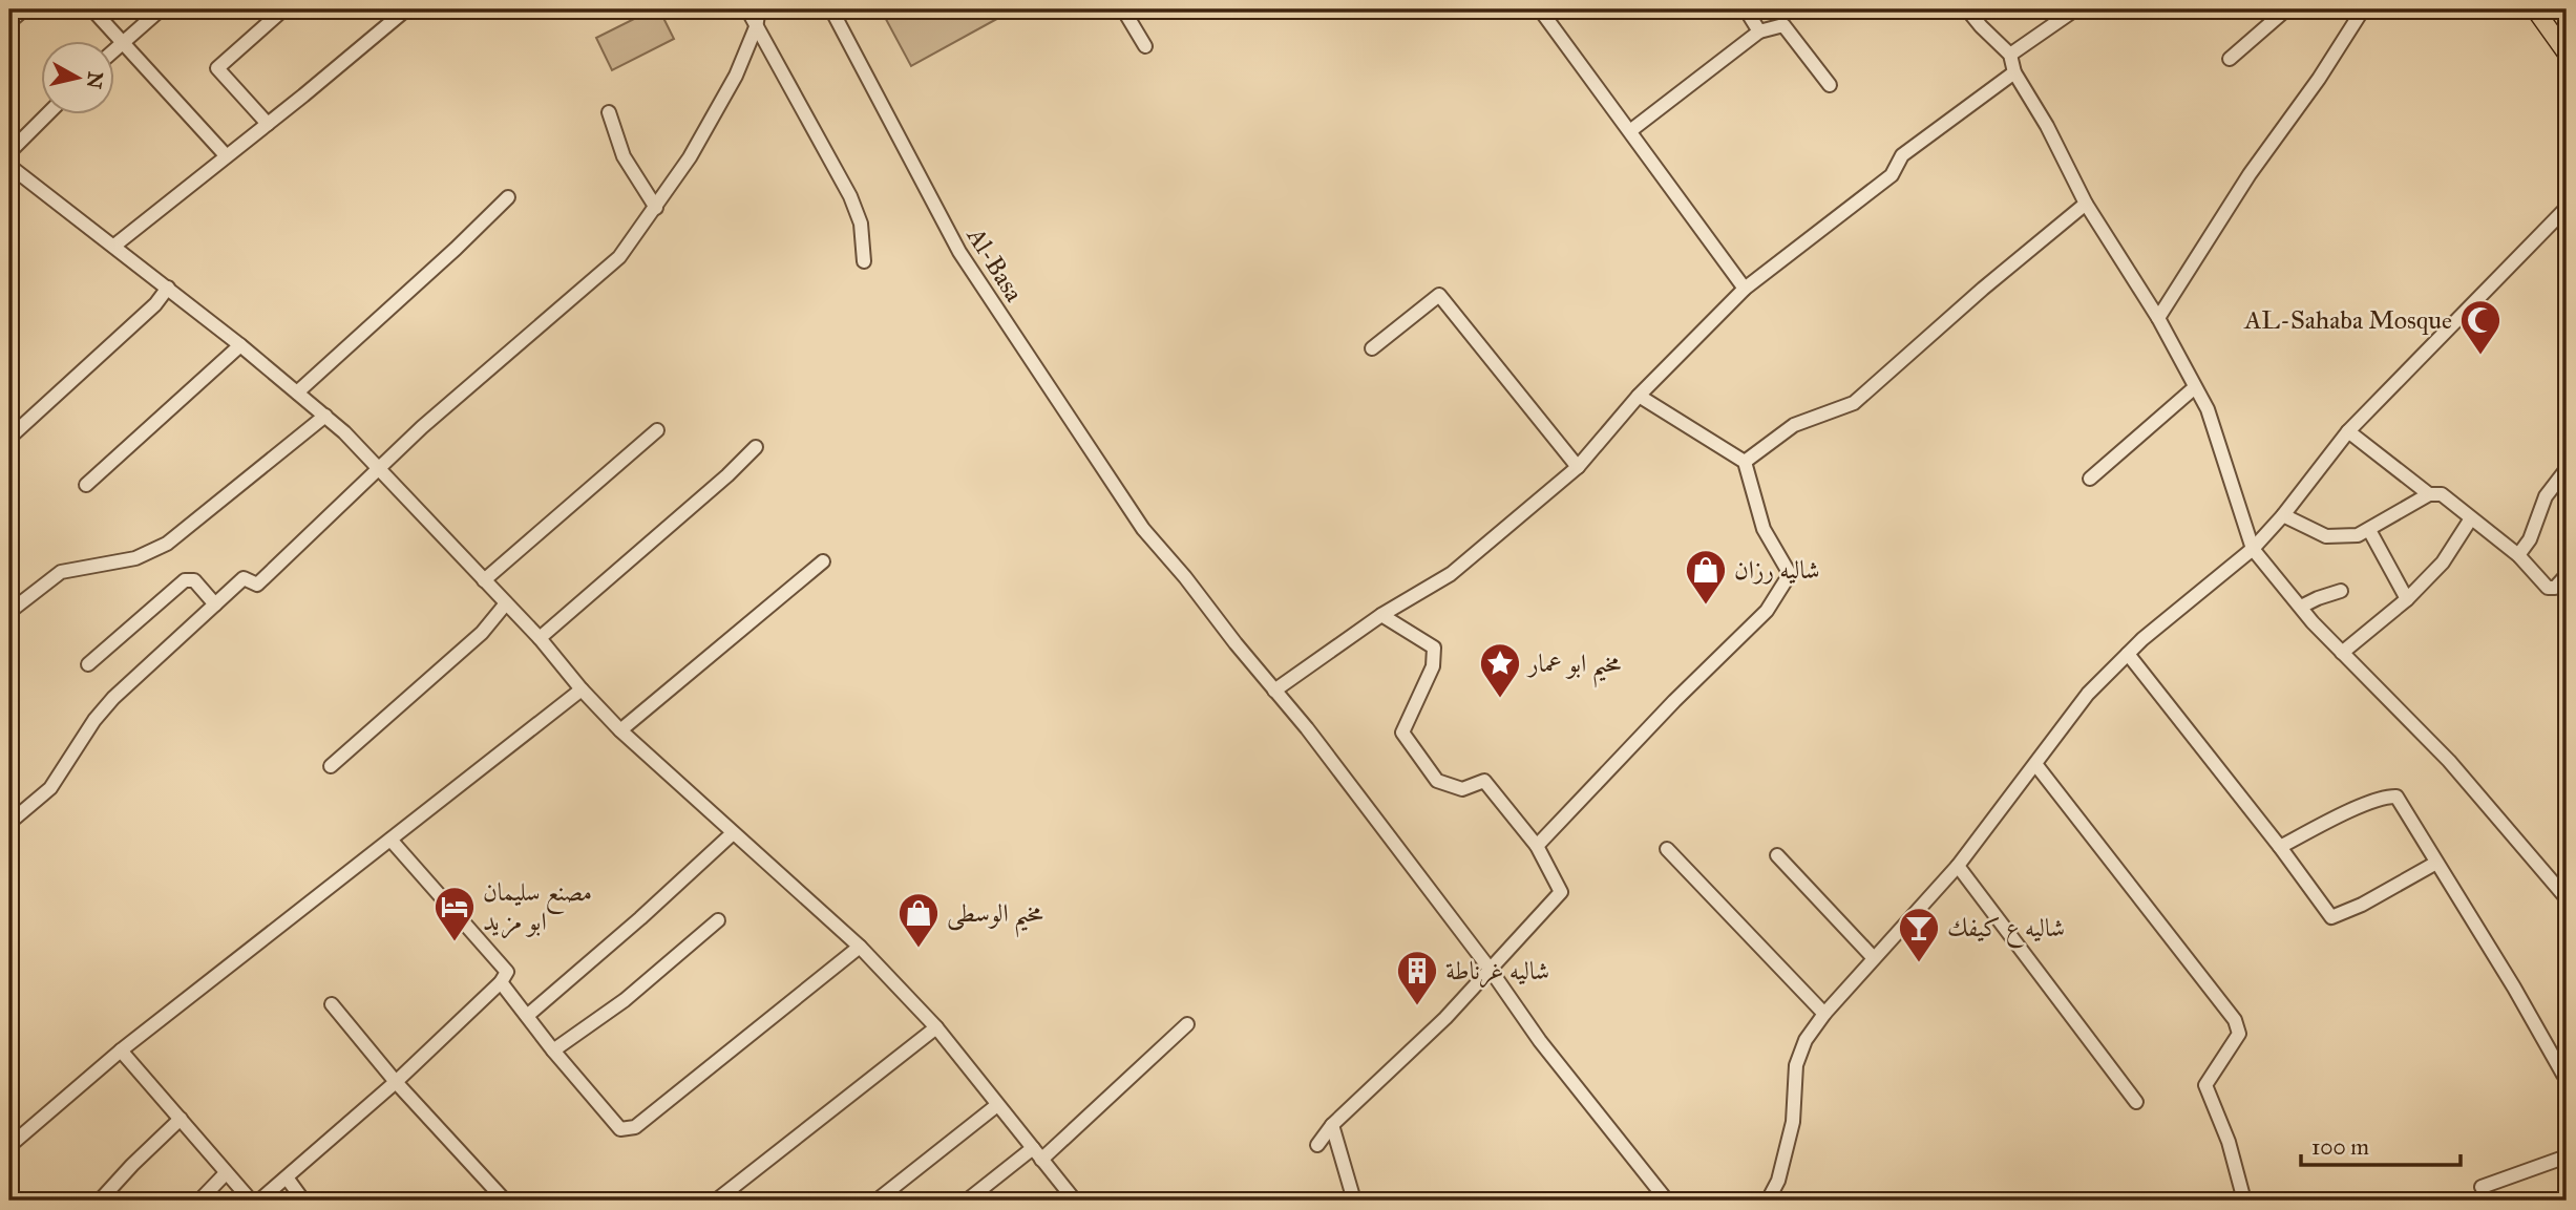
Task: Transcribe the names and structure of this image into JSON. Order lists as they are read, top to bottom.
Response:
{
  "streets": {
    "street": ["Al-Basa"]
  },
  "places": {
    "mosque": ["AL-Sahaba Mosque"],
    "shop": ["شاليه رزان", "مخيم الوسطى"],
    "place": ["مخيم ابو عمار"],
    "hotel": ["مصنع سليمان ابو مزيد"],
    "bar": ["شاليه ع كيفك"],
    "building": ["شاليه غرناطة"]
  },
  "scale_bar": "100 m",
  "north": "right"
}
